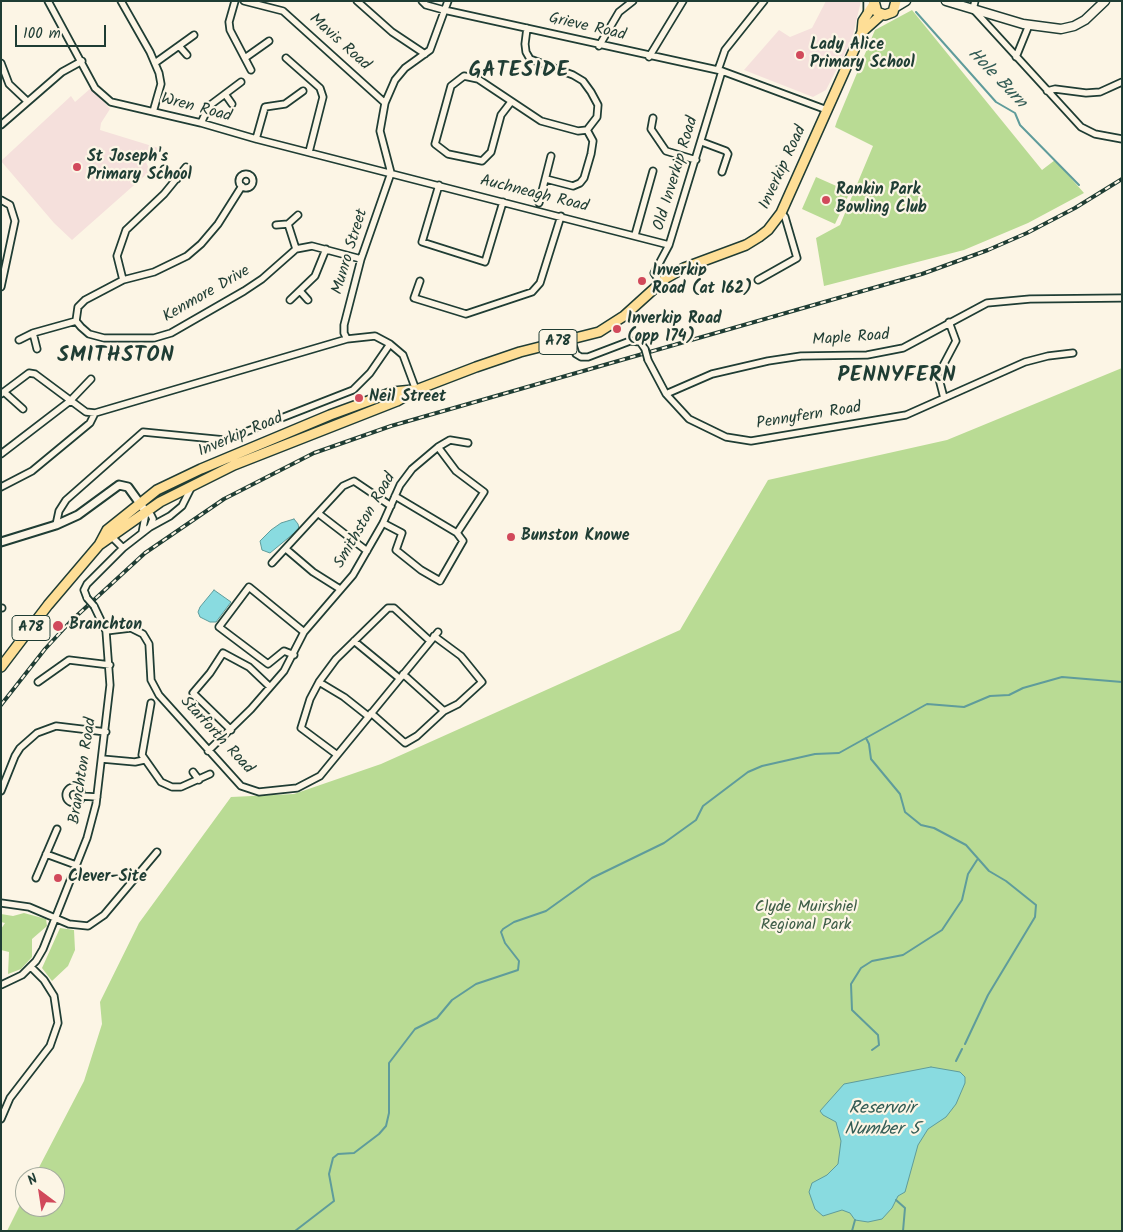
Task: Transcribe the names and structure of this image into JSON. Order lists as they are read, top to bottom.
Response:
{
  "streets": {
    "highway": ["Inverkip Road", "A78"],
    "street": [
      "Grieve Road",
      "Mavis Road",
      "Wren Road",
      "Old Inverkip Road",
      "Auchneagh Road",
      "Munro Street",
      "Kenmore Drive",
      "Maple Road",
      "Pennyfern Road",
      "Smithston Road",
      "Starforth Road",
      "Branchton Road"
    ]
  },
  "crossings": [
    ["Grieve Road", "Inverkip Road"],
    ["Grieve Road", "Old Inverkip Road"],
    ["Wren Road", "Auchneagh Road"],
    ["Wren Road", "Munro Street"],
    ["Inverkip Road", "Old Inverkip Road"],
    ["Inverkip Road", "Pennyfern Road"],
    ["Old Inverkip Road", "Auchneagh Road"],
    ["Auchneagh Road", "Munro Street"],
    ["Maple Road", "Pennyfern Road"],
    ["Smithston Road", "Starforth Road"],
    ["Starforth Road", "Branchton Road"]
  ],
  "districts": ["GATESIDE", "SMITHSTON", "PENNYFERN"],
  "water": ["Hole Burn", "Reservoir Number 5"],
  "parks": ["Clyde Muirshiel Regional Park"],
  "places": [
    "Lady Alice Primary School",
    "St Joseph's Primary School",
    "Rankin Park Bowling Club",
    "Inverkip Road (at 162)",
    "Inverkip Road (opp 174)",
    "Neil Street",
    "Bunston Knowe",
    "Branchton",
    "Clever-Site"
  ],
  "scale_bar": "100 m",
  "north": "top left"
}
